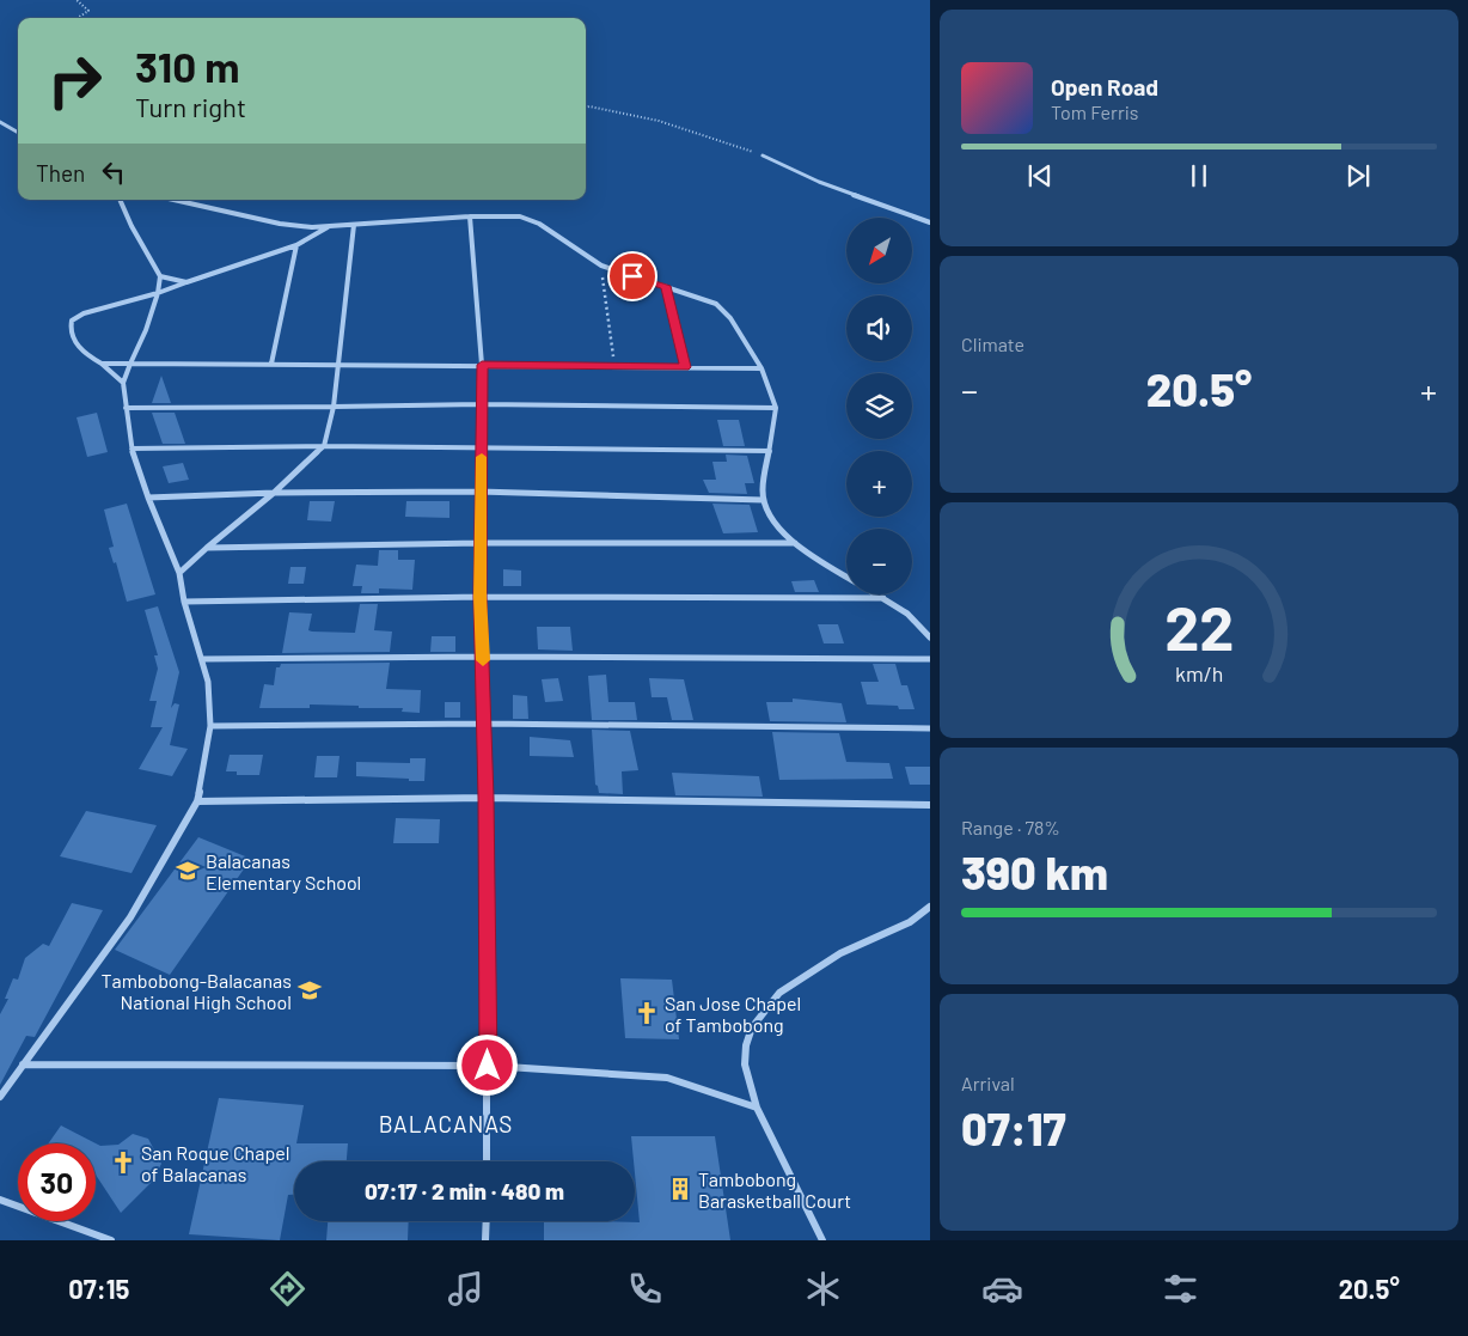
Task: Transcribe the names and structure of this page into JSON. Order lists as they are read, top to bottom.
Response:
{
  "districts": ["BALACANAS"],
  "places": {
    "school or university": ["Balacanas Elementary School", "Tambobong-Balacanas National High School"],
    "church": ["San Jose Chapel of Tambobong", "San Roque Chapel of Balacanas"],
    "building": ["Tambobong Barasketball Court"]
  },
  "north": "bottom left",
  "page": {
    "turn": ["310 m", "Turn right"],
    "song": ["Open Road", "Tom Ferris"],
    "then": "Then",
    "map_buttons": ["+", "−"],
    "tile": [
      "Climate",
      ["Range · 78%", "390 km"],
      ["Arrival", "07:17"]
    ],
    "heat": ["−", "20.5°", "+"],
    "limit": "30",
    "trip": "07:17 · 2 min · 480 m",
    "tabs": ["07:15", "20.5°"],
    "gauge": ["22", "km/h"]
  }
}
